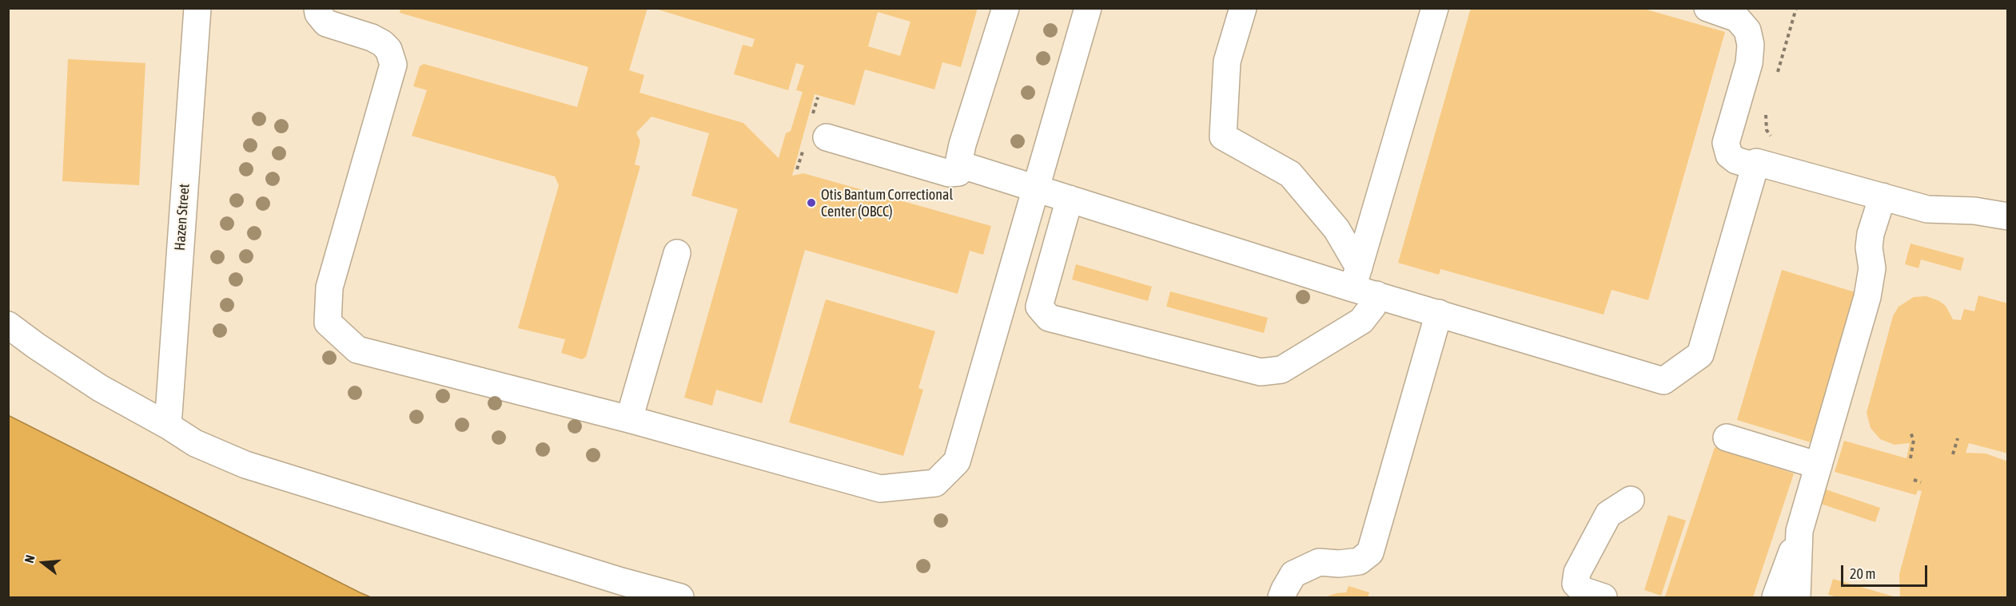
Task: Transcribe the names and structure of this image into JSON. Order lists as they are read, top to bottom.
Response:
{
  "streets": {
    "street": ["Hazen Street"]
  },
  "places": ["Otis Bantum Correctional Center (OBCC)"],
  "scale_bar": "20 m",
  "north": "left"
}
